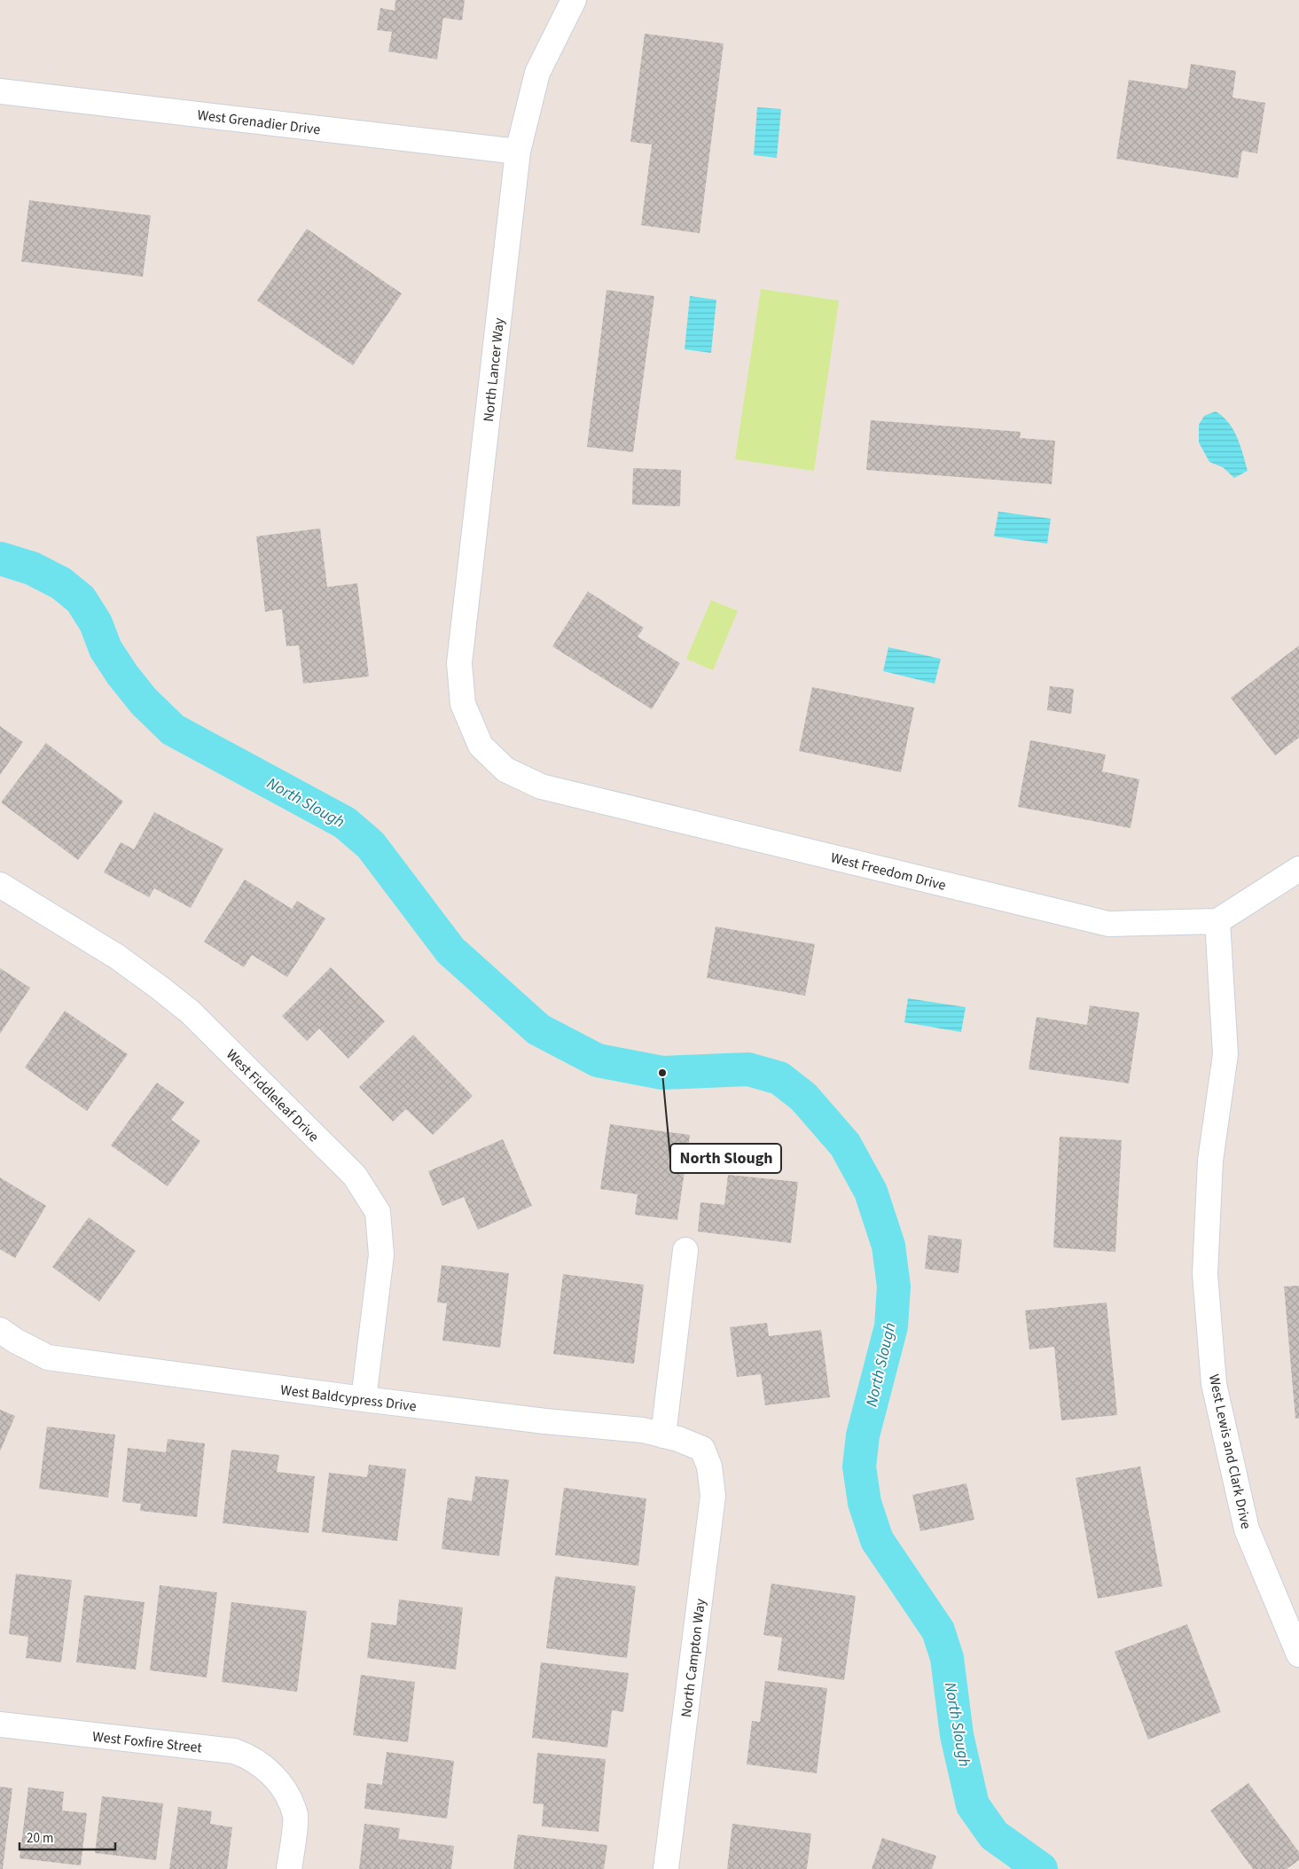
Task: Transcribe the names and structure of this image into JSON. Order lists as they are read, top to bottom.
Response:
{
  "streets": {
    "street": [
      "West Grenadier Drive",
      "North Lancer Way",
      "West Freedom Drive",
      "West Fiddleleaf Drive",
      "West Baldcypress Drive",
      "West Lewis and Clark Drive",
      "North Campton Way",
      "West Foxfire Street"
    ]
  },
  "crossings": [
    ["West Grenadier Drive", "North Lancer Way"],
    ["North Lancer Way", "West Freedom Drive"],
    ["West Freedom Drive", "West Lewis and Clark Drive"],
    ["West Fiddleleaf Drive", "West Baldcypress Drive"],
    ["West Baldcypress Drive", "North Campton Way"]
  ],
  "water": ["North Slough"],
  "places": ["North Slough"],
  "scale_bar": "20 m"
}
